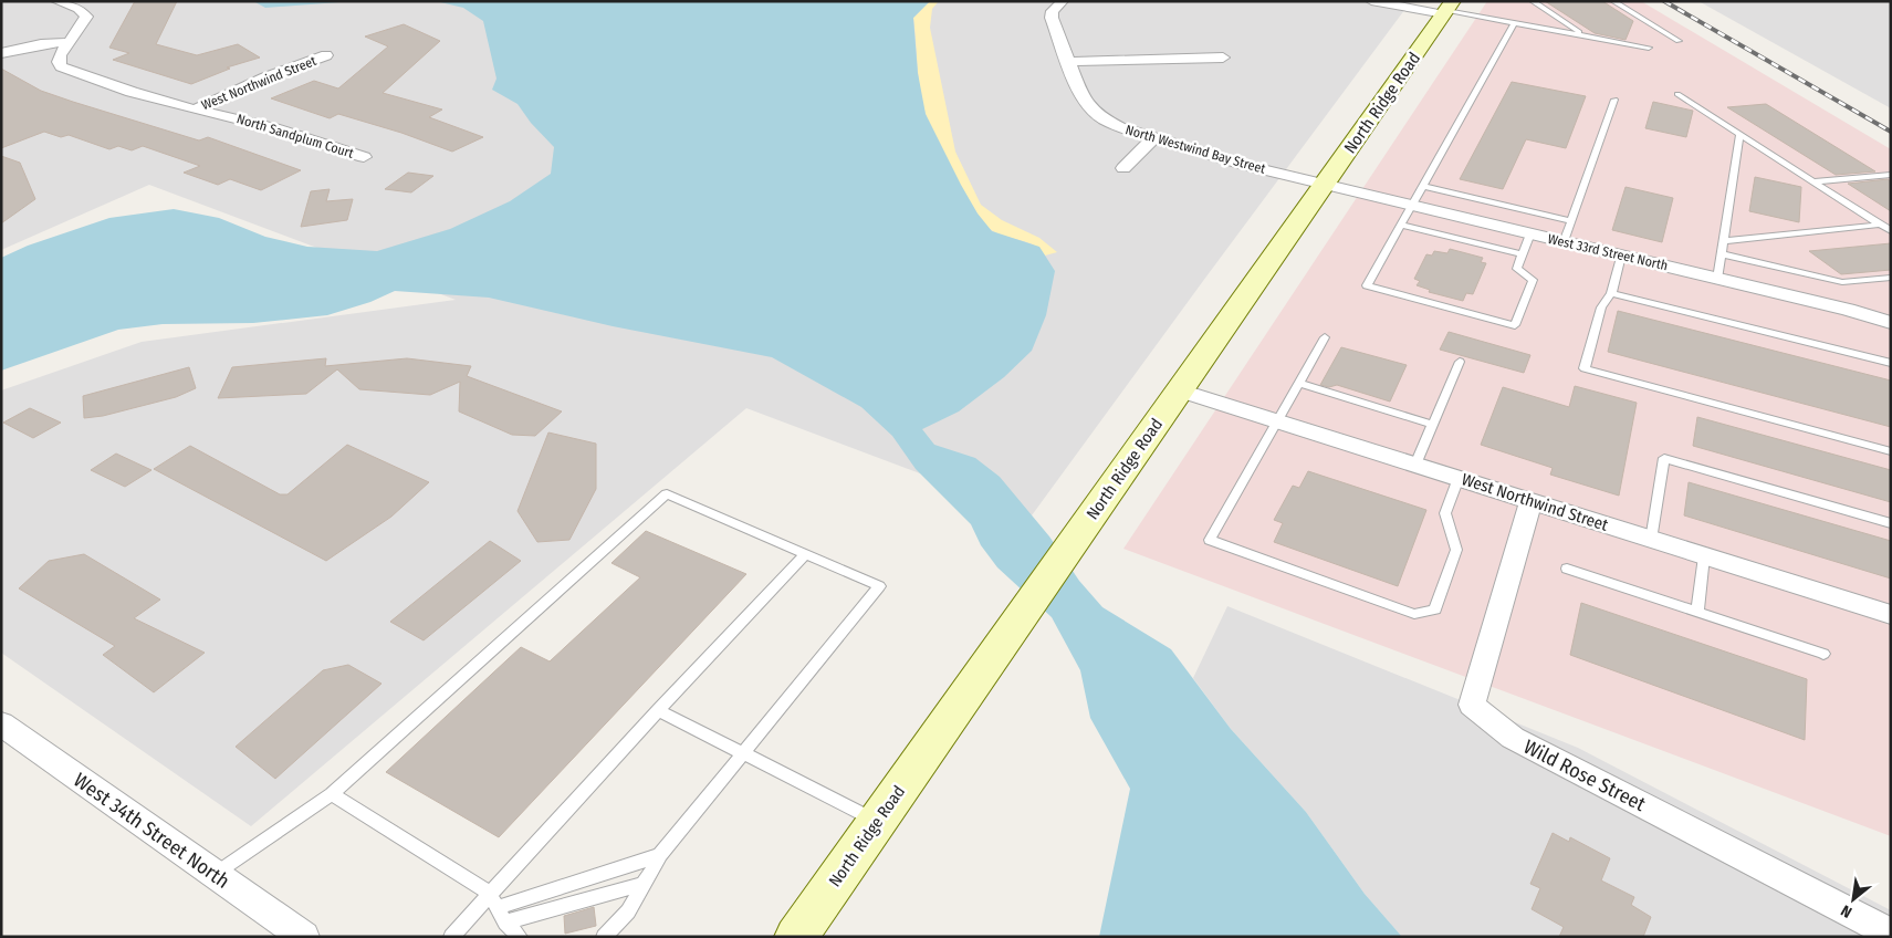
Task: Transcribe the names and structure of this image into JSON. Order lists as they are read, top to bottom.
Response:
{
  "streets": {
    "main road": ["North Ridge Road"],
    "street": [
      "West Northwind Street",
      "North Sandplum Court",
      "North Westwind Bay Street",
      "West 33rd Street North",
      "Wild Rose Street",
      "West 34th Street North"
    ]
  },
  "crossings": [
    ["West Northwind Street", "North Ridge Road"],
    ["West Northwind Street", "North Sandplum Court"],
    ["West Northwind Street", "Wild Rose Street"],
    ["North Ridge Road", "North Westwind Bay Street"],
    ["North Ridge Road", "West 33rd Street North"],
    ["North Westwind Bay Street", "West 33rd Street North"]
  ],
  "north": "bottom left"
}
